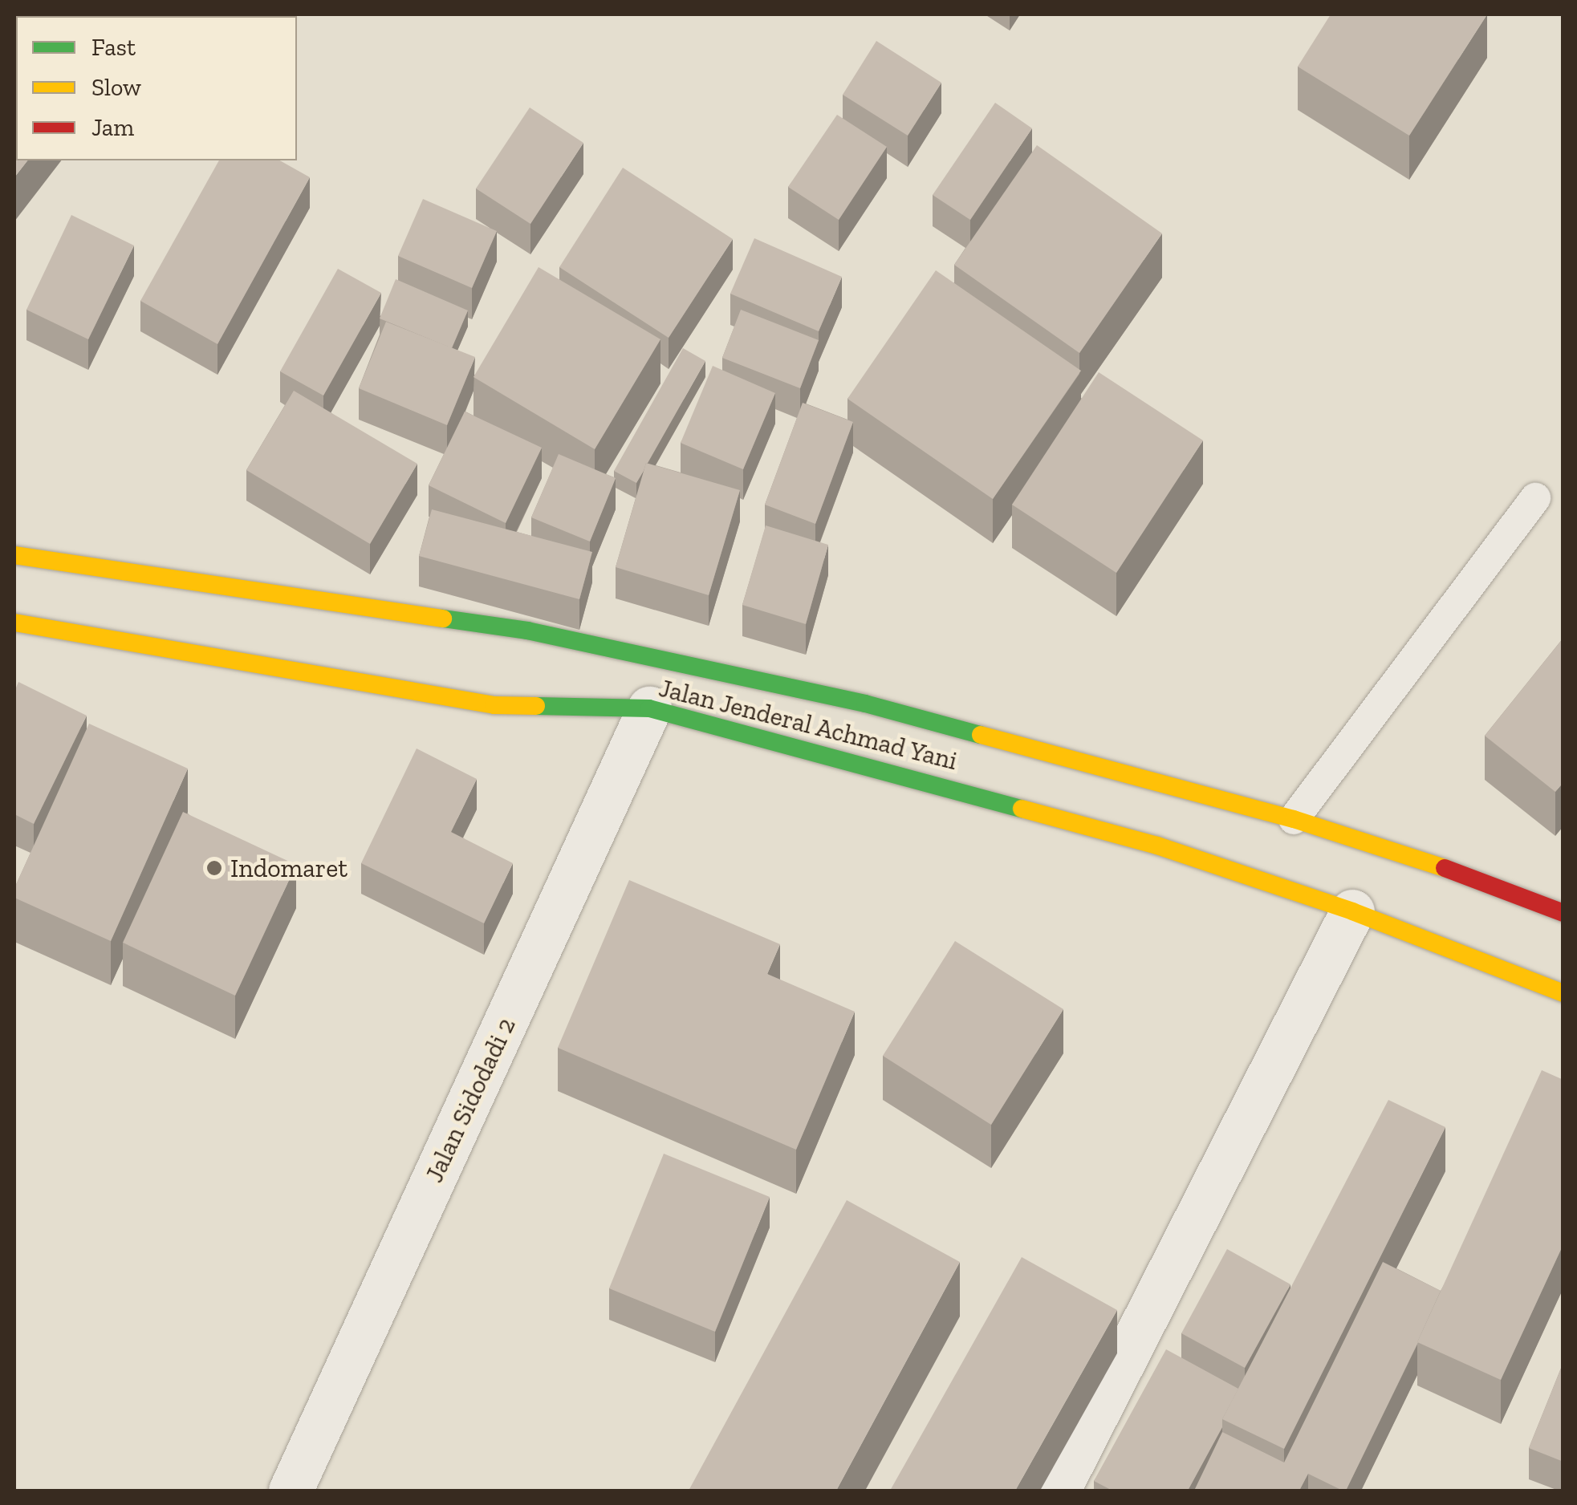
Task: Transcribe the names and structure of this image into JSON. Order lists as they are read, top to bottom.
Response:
{
  "streets": {
    "highway": ["Jalan Jenderal Achmad Yani"],
    "street": ["Jalan Sidodadi 2"]
  },
  "crossings": [
    ["Jalan Jenderal Achmad Yani", "Jalan Sidodadi 2"]
  ],
  "places": ["Indomaret"],
  "legend": ["Fast", "Slow", "Jam"]
}
